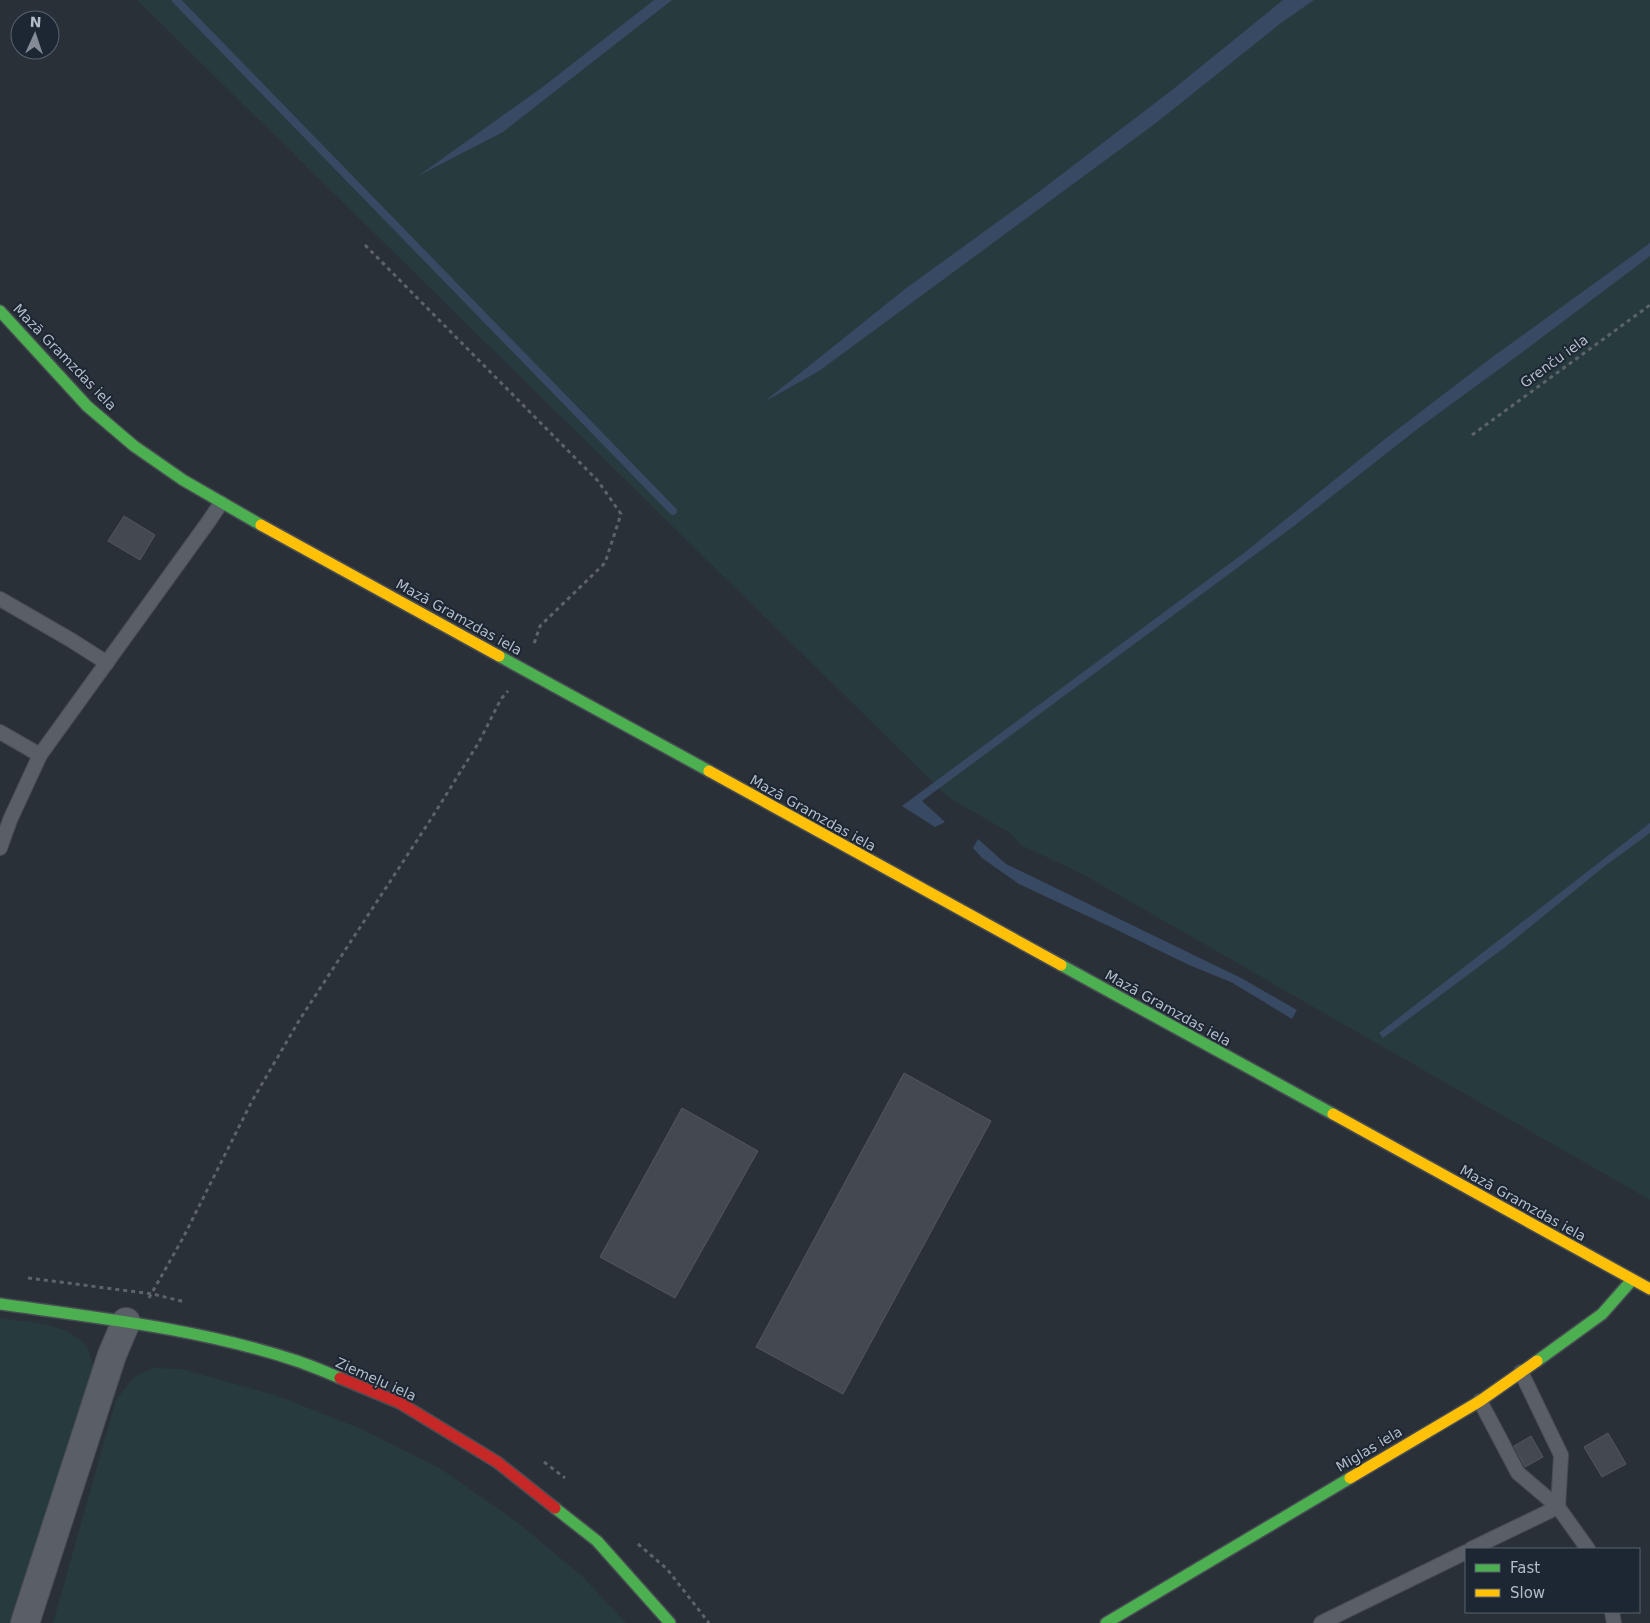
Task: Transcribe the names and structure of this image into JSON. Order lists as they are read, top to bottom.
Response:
{
  "streets": {
    "street": ["Mazā Gramzdas iela", "Ziemeļu iela", "Miglas iela"],
    "path": ["Grenču iela"]
  },
  "crossings": [
    ["Mazā Gramzdas iela", "Miglas iela"]
  ],
  "legend": ["Fast", "Slow"],
  "north": "top"
}
